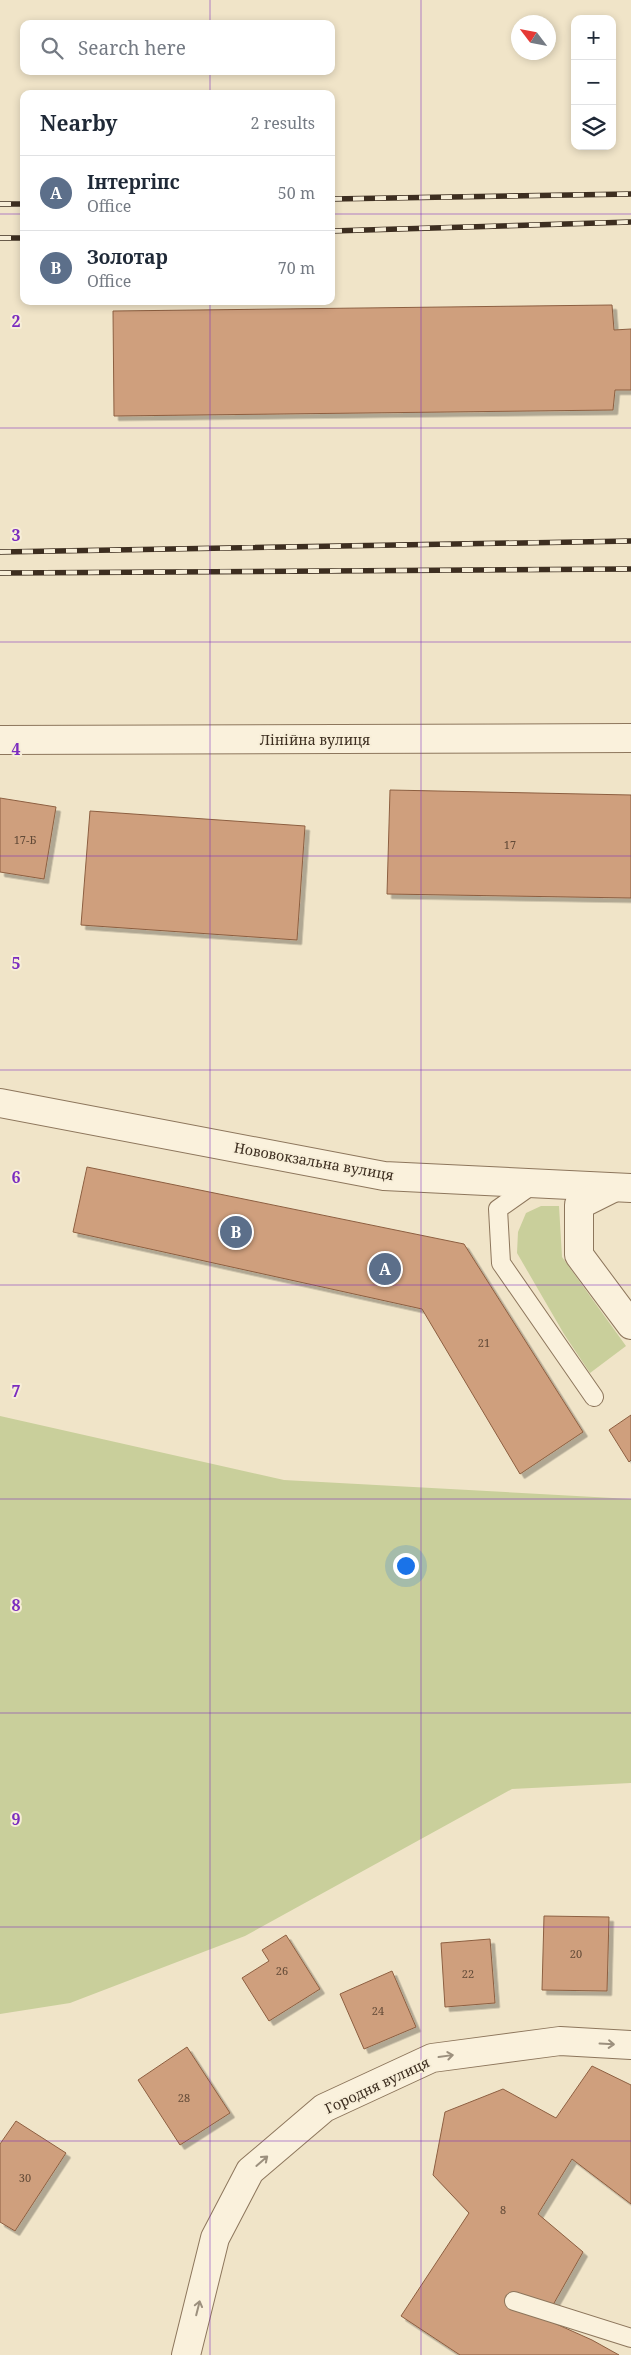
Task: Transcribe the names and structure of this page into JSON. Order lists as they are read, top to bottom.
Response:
{
  "streets": {
    "street": ["Лінійна вулиця", "Нововокзальна вулиця", "Городня вулиця"]
  },
  "one_way": ["Городня вулиця"],
  "house_numbers": [
    "17-Б",
    "17",
    "21",
    "20",
    "26",
    "22",
    "24",
    "28",
    "30",
    "8"
  ],
  "north": "top left",
  "page": {
    "map_buttons": ["+", "−"],
    "search": "Search here",
    "heading": ["Nearby", "2 results"],
    "list": [
      {
        "mark": "A",
        "name": "Інтергіпс",
        "note": "Office",
        "value": "50 m"
      },
      {
        "mark": "B",
        "name": "Золотар",
        "note": "Office",
        "value": "70 m"
      }
    ],
    "pins": ["B", "A"]
  },
  "grid": {
    "rows": [
      "2",
      "3",
      "4",
      "5",
      "6",
      "7",
      "8",
      "9"
    ]
  }
}
